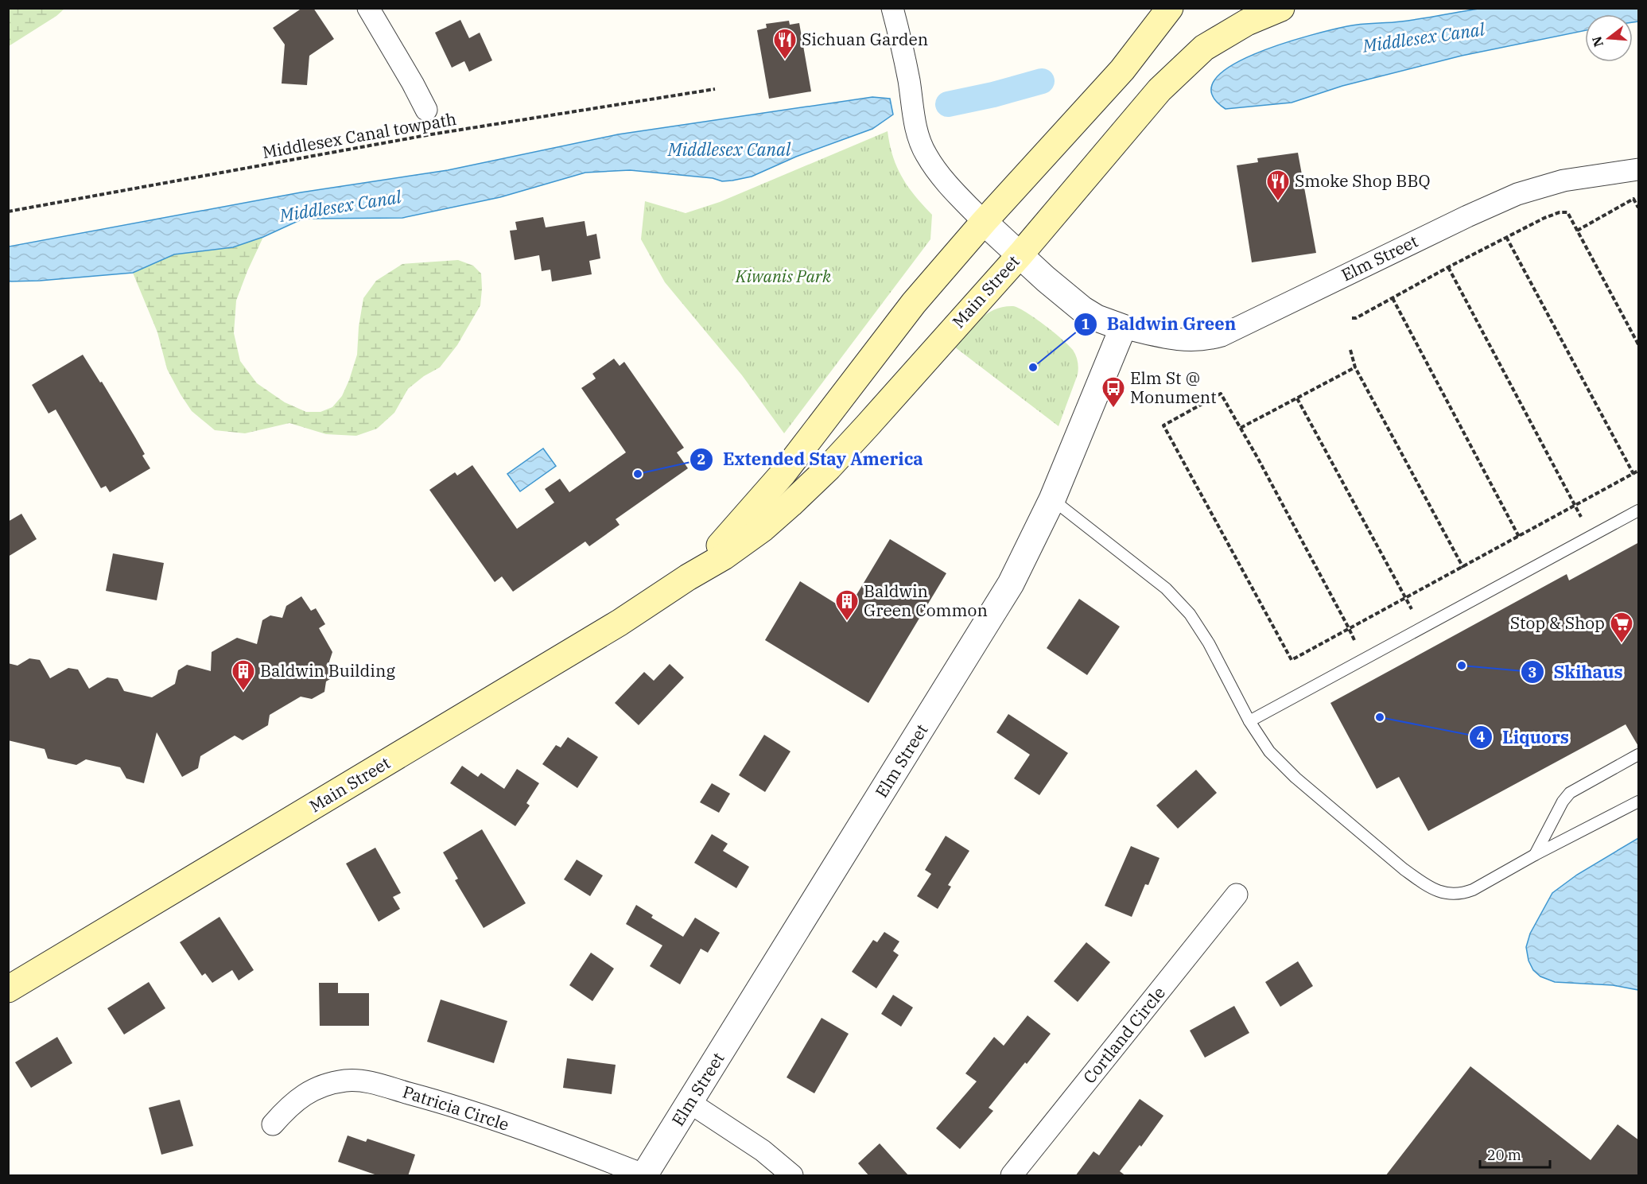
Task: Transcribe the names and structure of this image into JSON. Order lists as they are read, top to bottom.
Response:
{
  "streets": {
    "main road": ["Main Street"],
    "street": ["Elm Street", "Cortland Circle", "Patricia Circle"],
    "path": ["Middlesex Canal towpath"]
  },
  "crossings": [
    ["Elm Street", "Main Street"],
    ["Elm Street", "Patricia Circle"]
  ],
  "water": ["Middlesex Canal"],
  "parks": ["Kiwanis Park"],
  "places": {
    "restaurant": ["Sichuan Garden", "Smoke Shop BBQ"],
    "other": [
      "Baldwin Green",
      "Extended Stay America",
      "Skihaus",
      "Liquors"
    ],
    "bus stop": ["Elm St @ Monument"],
    "building": ["Baldwin Green Common", "Baldwin Building"],
    "supermarket": ["Stop & Shop"]
  },
  "scale_bar": "20 m",
  "north": "left"
}
